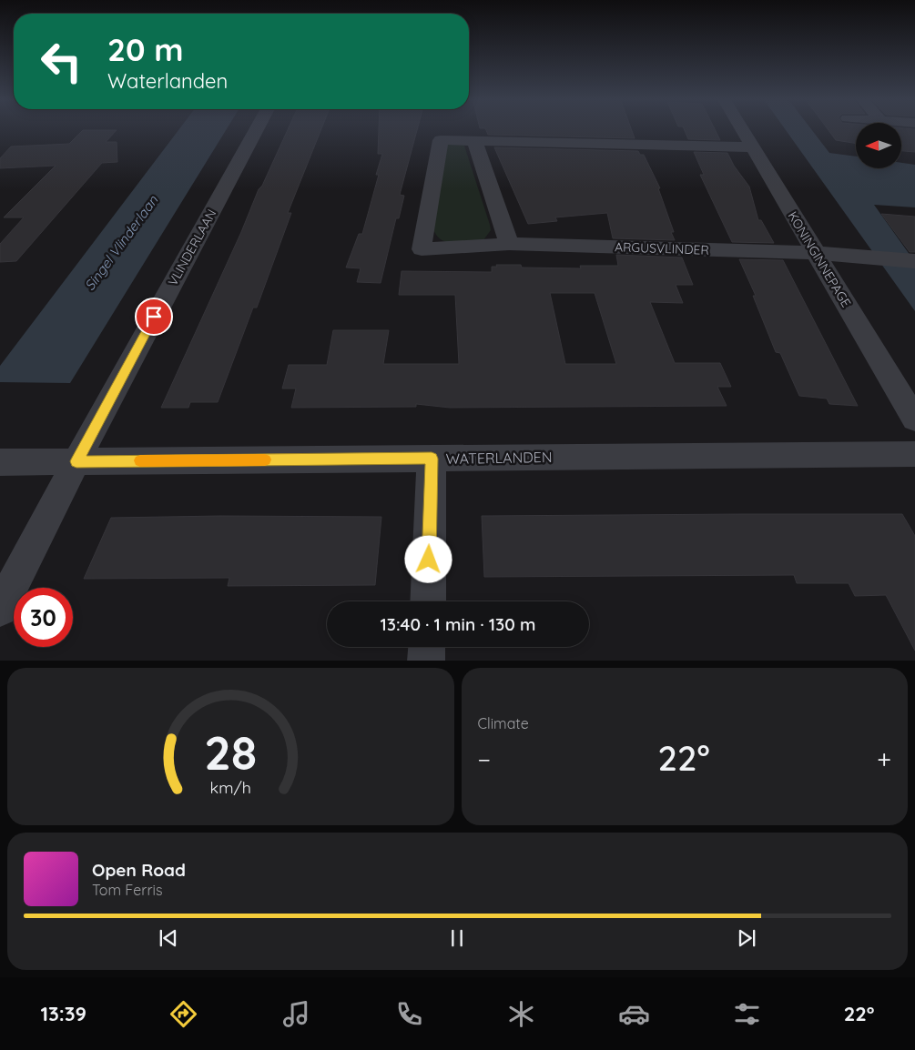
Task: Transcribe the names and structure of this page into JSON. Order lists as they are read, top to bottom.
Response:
{
  "streets": {
    "street": [
      "VLINDERLAAN",
      "ARGUSVLINDER",
      "KONINGINNEPAGE",
      "WATERLANDEN"
    ]
  },
  "crossings": [
    ["VLINDERLAAN", "WATERLANDEN"],
    ["ARGUSVLINDER", "KONINGINNEPAGE"]
  ],
  "water": ["Singel Vlinderlaan"],
  "north": "left",
  "page": {
    "turn": ["20 m", "Waterlanden"],
    "limit": "30",
    "trip": "13:40 · 1 min · 130 m",
    "tile": "Climate",
    "heat": ["−", "22°", "+"],
    "song": ["Open Road", "Tom Ferris"],
    "tabs": ["13:39", "22°"],
    "gauge": ["28", "km/h"]
  }
}
